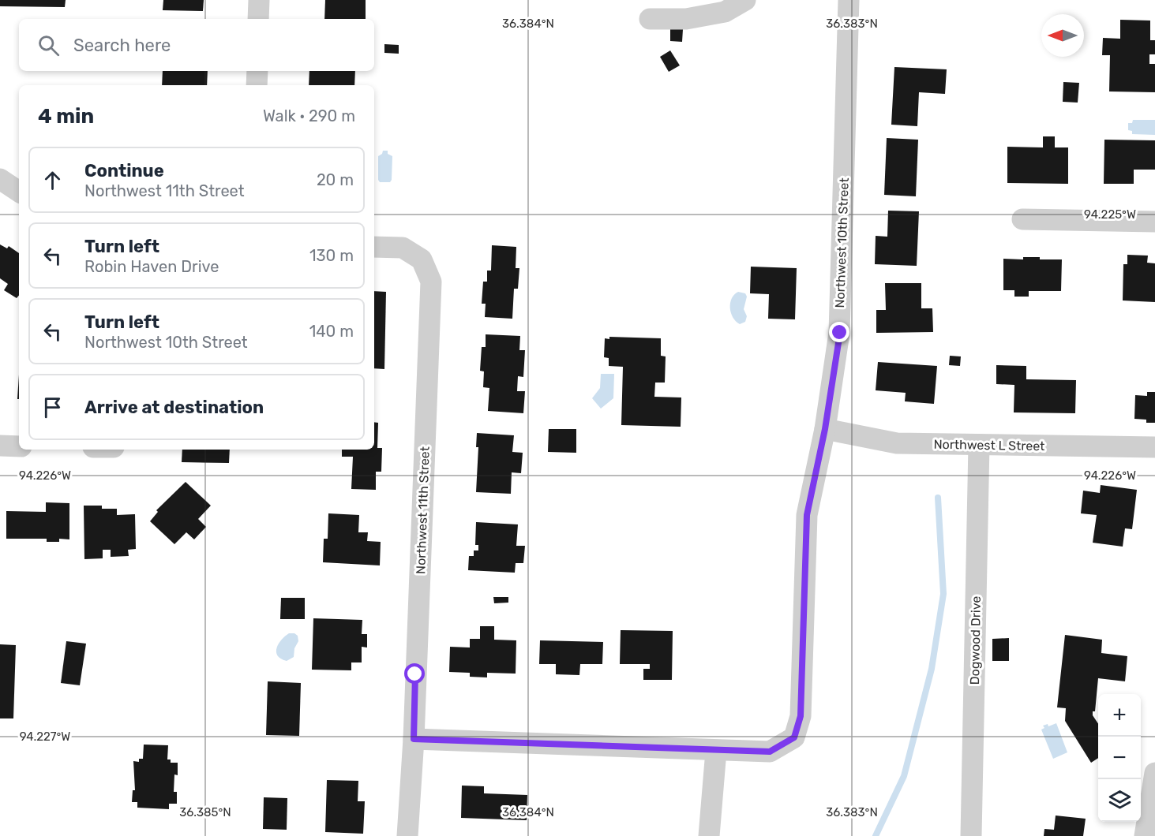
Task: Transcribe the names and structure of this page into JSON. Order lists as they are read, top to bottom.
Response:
{
  "streets": {
    "street": [
      "Northwest 10th Street",
      "Northwest L Street",
      "Northwest 11th Street",
      "Dogwood Drive"
    ]
  },
  "crossings": [
    ["Northwest 10th Street", "Northwest L Street"],
    ["Northwest L Street", "Dogwood Drive"]
  ],
  "north": "left",
  "page": {
    "search": "Search here",
    "heading": ["4 min", "Walk · 290 m"],
    "list": [
      ["Continue", "Northwest 11th Street", "20 m"],
      ["Turn left", "Robin Haven Drive", "130 m"],
      ["Turn left", "Northwest 10th Street", "140 m"],
      "Arrive at destination"
    ],
    "map_buttons": ["+", "−"]
  },
  "coordinates": [
    "36.384°N",
    "36.383°N",
    "94.225°W",
    "94.226°W",
    "94.227°W",
    "36.385°N"
  ]
}
